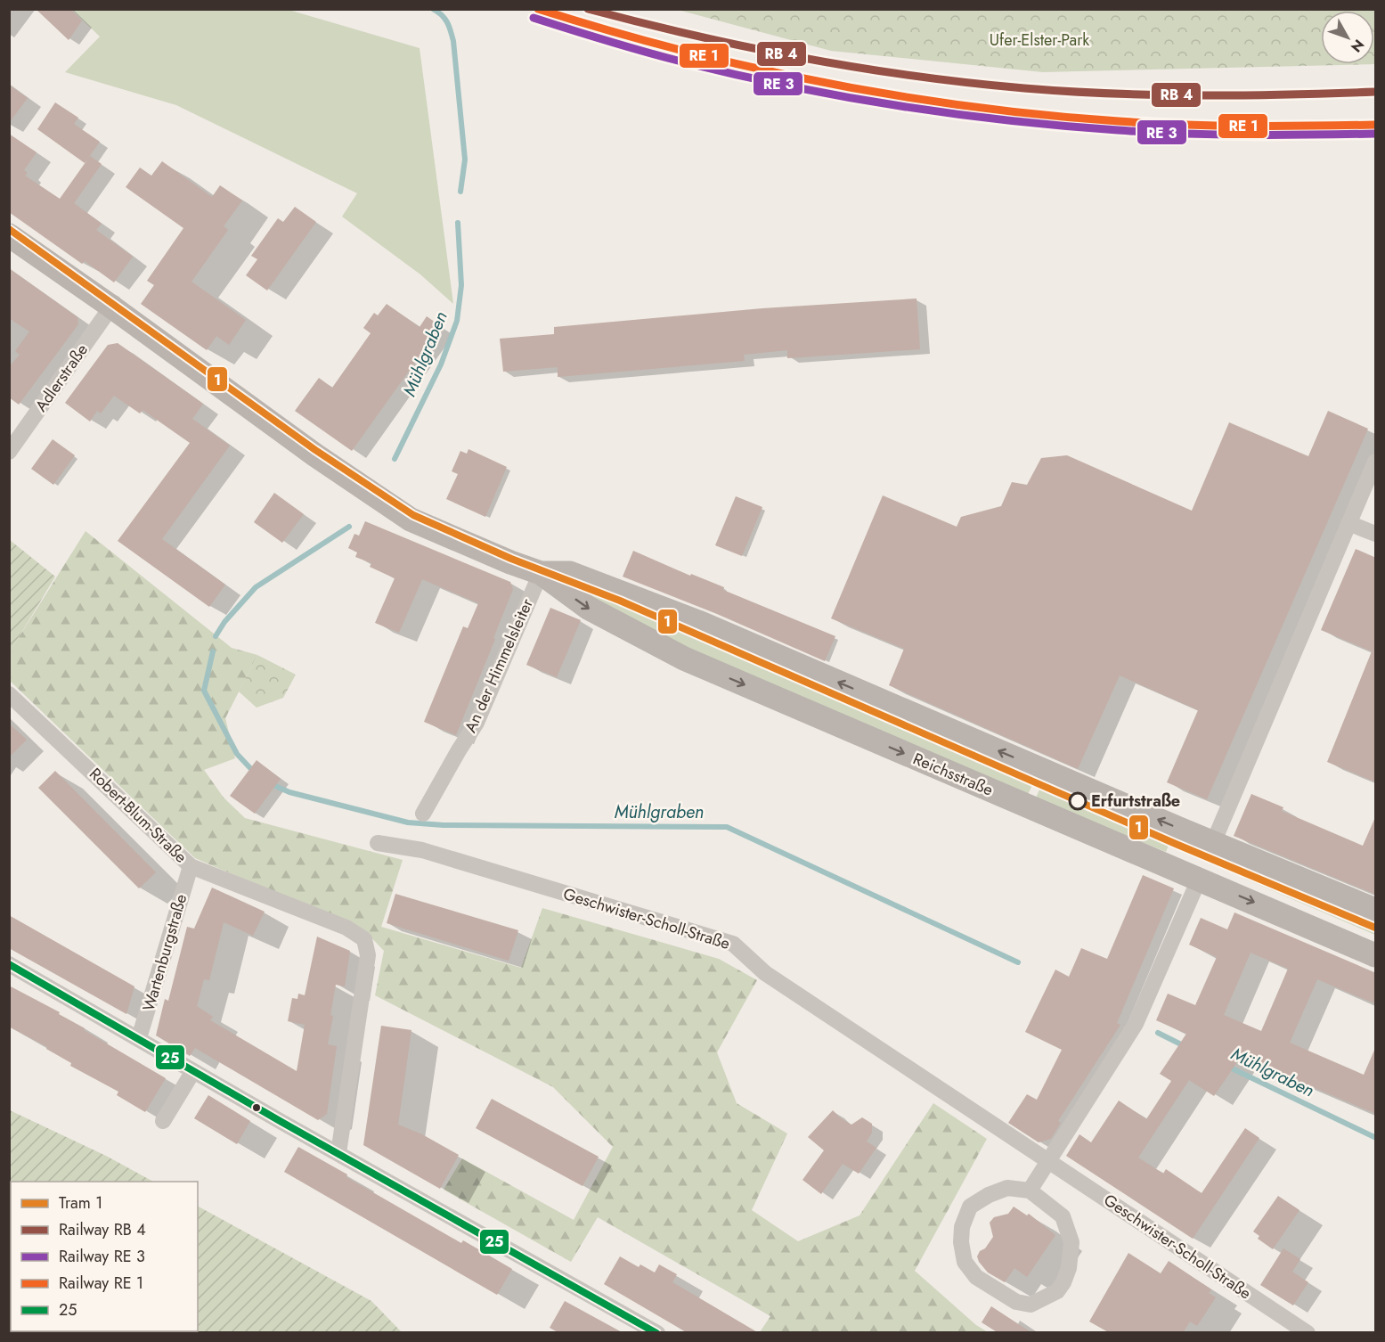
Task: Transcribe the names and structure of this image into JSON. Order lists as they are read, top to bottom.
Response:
{
  "streets": {
    "main road": ["Reichsstraße"],
    "street": [
      "Adlerstraße",
      "An der Himmelsleiter",
      "Robert-Blum-Straße",
      "Geschwister-Scholl-Straße",
      "Wartenburgstraße"
    ]
  },
  "crossings": [
    ["Adlerstraße", "Reichsstraße"],
    ["An der Himmelsleiter", "Reichsstraße"],
    ["Robert-Blum-Straße", "Wartenburgstraße"]
  ],
  "water": ["Mühlgraben"],
  "parks": ["Ufer-Elster-Park"],
  "places": ["Erfurtstraße"],
  "lines": ["tram line 1", "transit line 25"],
  "legend": [
    "Tram 1",
    "Railway RB 4",
    "Railway RE 3",
    "Railway RE 1",
    "25"
  ],
  "north": "bottom right"
}
